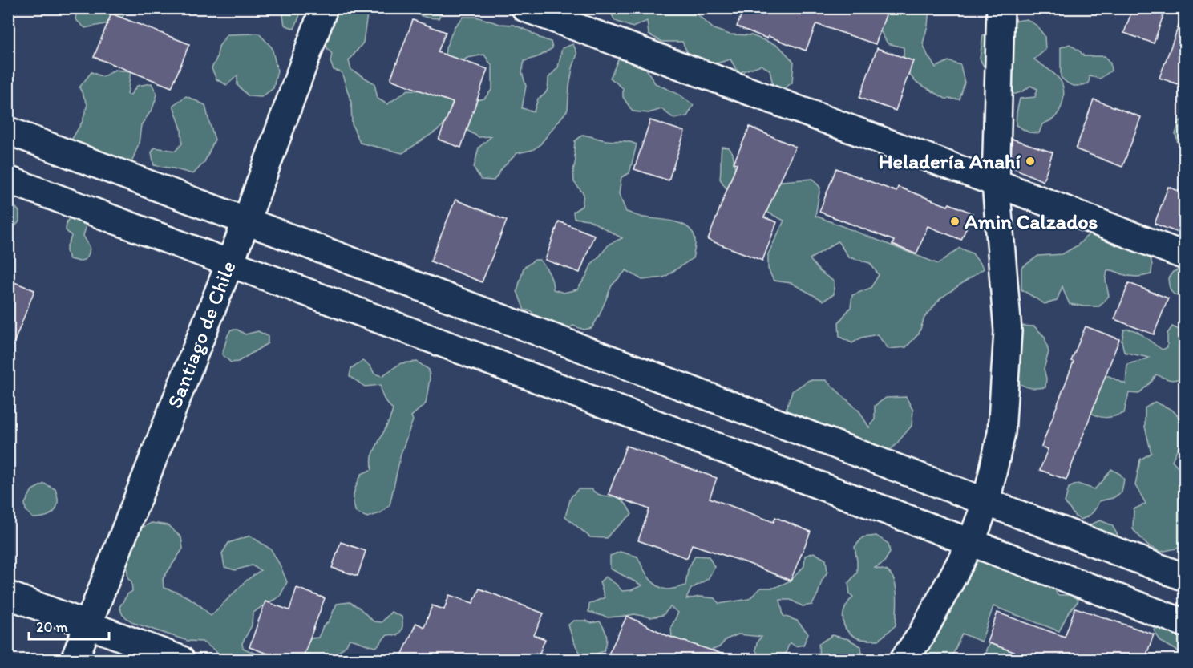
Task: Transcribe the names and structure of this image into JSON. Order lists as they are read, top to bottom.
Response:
{
  "streets": {
    "street": ["Santiago de Chile"]
  },
  "places": ["Heladería Anahí", "Amin Calzados"],
  "scale_bar": "20 m"
}
